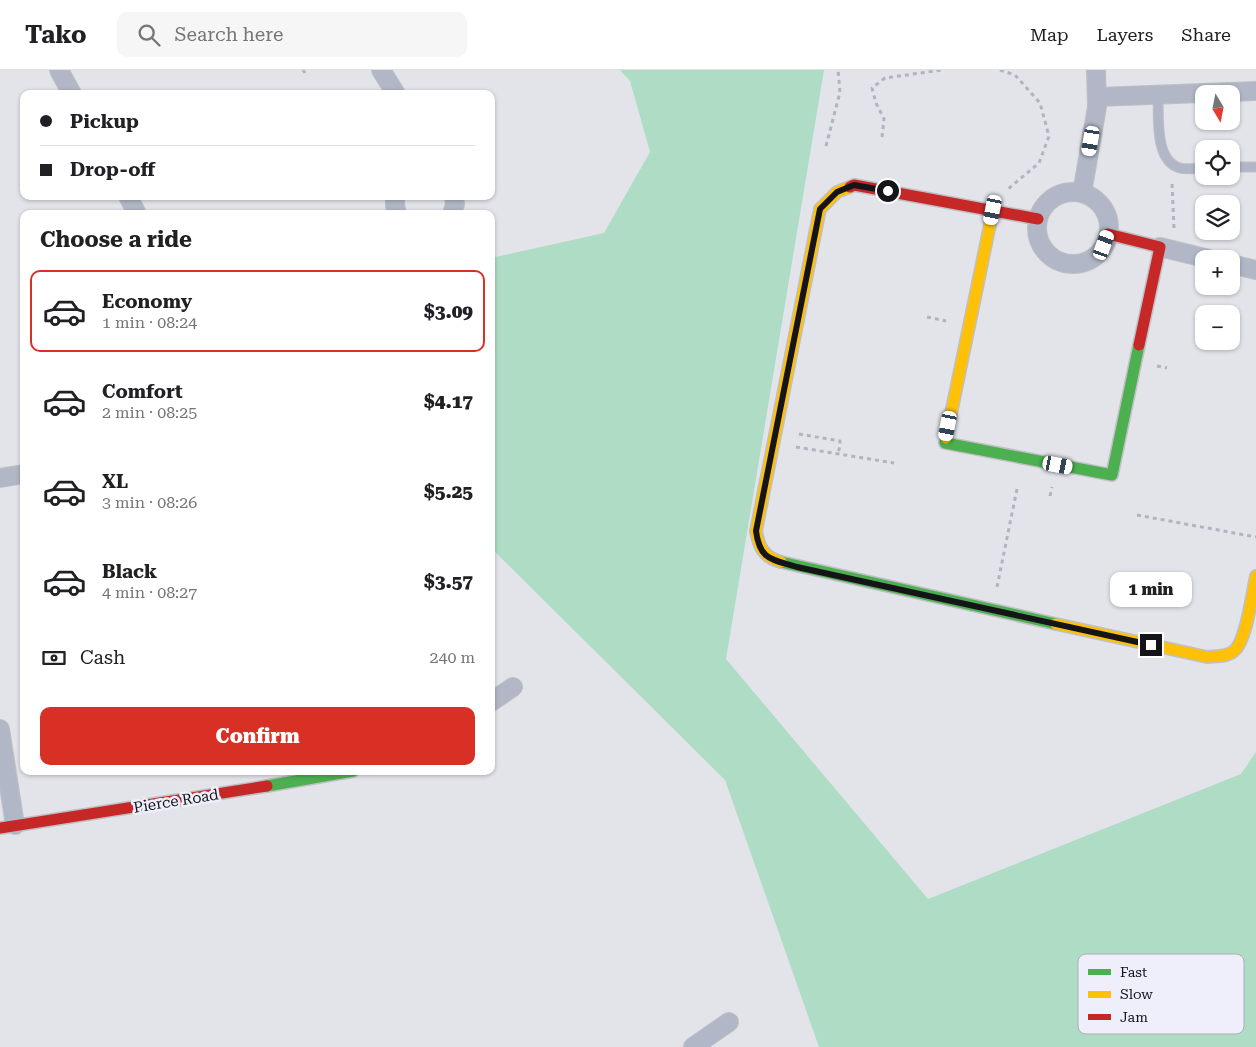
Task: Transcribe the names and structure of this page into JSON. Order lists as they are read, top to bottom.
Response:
{
  "streets": {
    "street": ["Pierce Road"]
  },
  "legend": ["Fast", "Slow", "Jam"],
  "north": "bottom",
  "page": {
    "header": "Tako",
    "search": "Search here",
    "nav": ["Map", "Layers", "Share"],
    "map_buttons": ["+", "−"],
    "banner": ["Pickup", "Drop-off"],
    "heading": "Choose a ride",
    "list": [
      {
        "name": "Economy",
        "note": "1 min · 08:24",
        "value": "$3.09"
      },
      {
        "name": "Comfort",
        "note": "2 min · 08:25",
        "value": "$4.17"
      },
      {
        "name": "XL",
        "note": "3 min · 08:26",
        "value": "$5.25"
      },
      {
        "name": "Black",
        "note": "4 min · 08:27",
        "value": "$3.57"
      }
    ],
    "bubble": "1 min",
    "pay": ["Cash", "240 m"],
    "buttons": "Confirm"
  }
}
